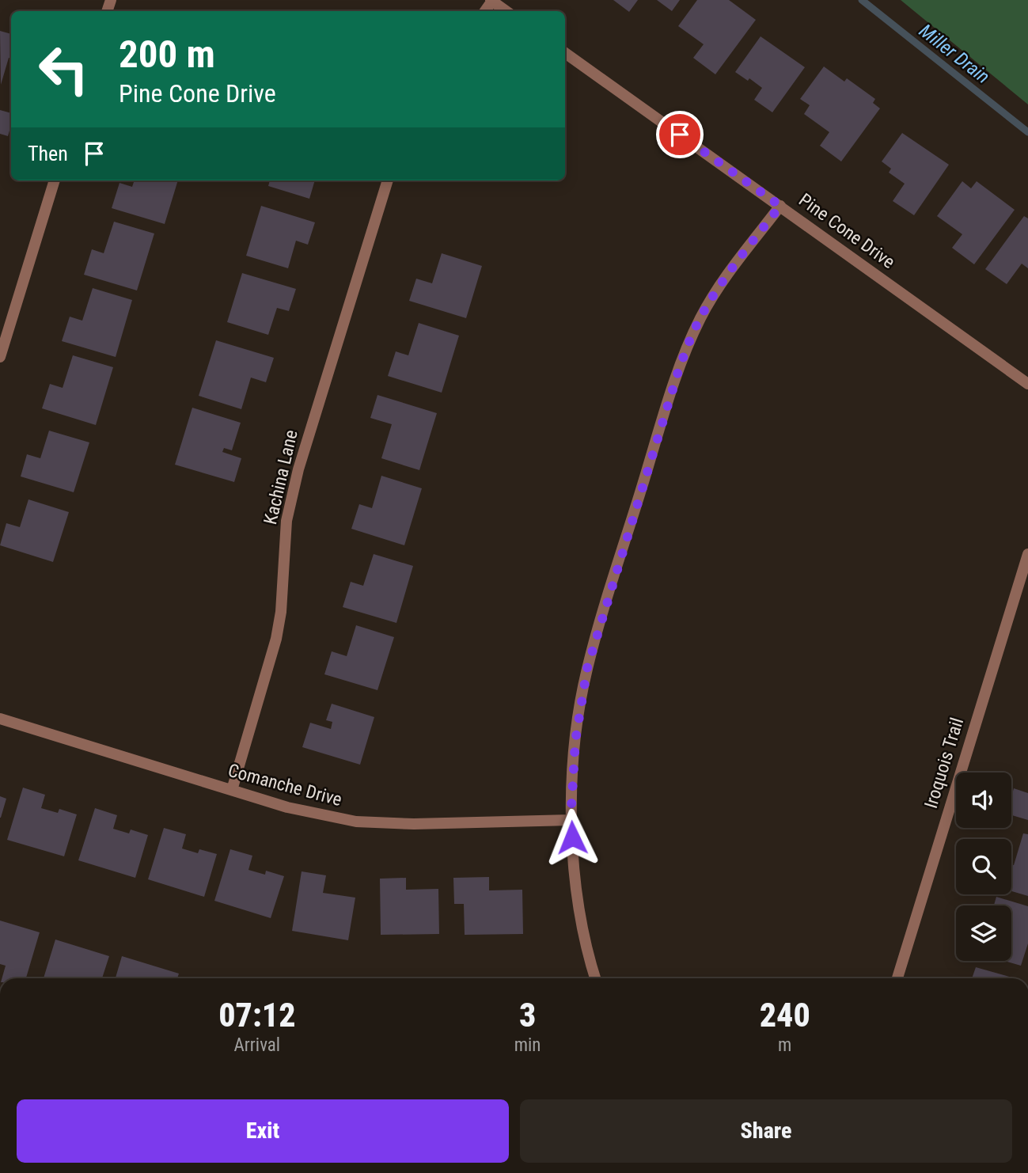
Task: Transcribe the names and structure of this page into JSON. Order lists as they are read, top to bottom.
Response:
{
  "streets": {
    "street": [
      "Pine Cone Drive",
      "Kachina Lane",
      "Iroquois Trail",
      "Comanche Drive"
    ]
  },
  "crossings": [
    ["Kachina Lane", "Comanche Drive"]
  ],
  "water": ["Miller Drain"],
  "page": {
    "turn": ["200 m", "Pine Cone Drive"],
    "then": "Then",
    "eta": [
      "07:12",
      "Arrival",
      "3",
      "min",
      "240",
      "m"
    ],
    "buttons": ["Exit", "Share"]
  }
}
